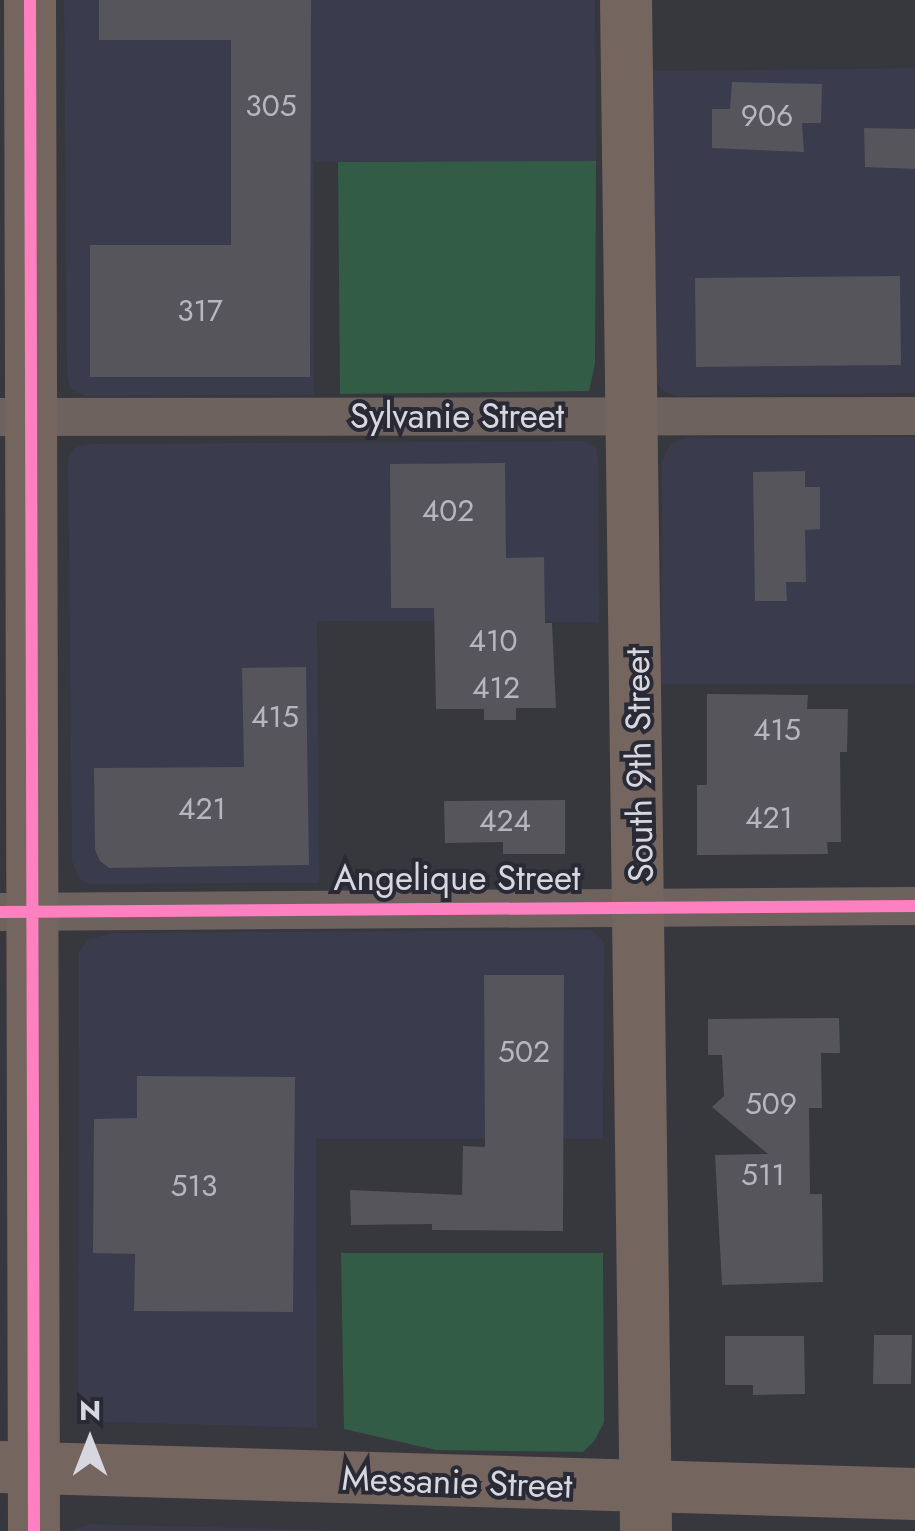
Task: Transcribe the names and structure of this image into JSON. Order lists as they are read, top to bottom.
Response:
{
  "streets": {
    "main road": ["South 9th Street", "Messanie Street"],
    "street": ["Sylvanie Street", "Angelique Street"]
  },
  "crossings": [
    ["Sylvanie Street", "South 9th Street"],
    ["South 9th Street", "Angelique Street"],
    ["South 9th Street", "Messanie Street"]
  ],
  "house_numbers": [
    "305",
    "906",
    "317",
    "402",
    "410",
    "412",
    "415",
    "415",
    "421",
    "421",
    "424",
    "502",
    "509",
    "511",
    "513"
  ],
  "north": "top"
}
